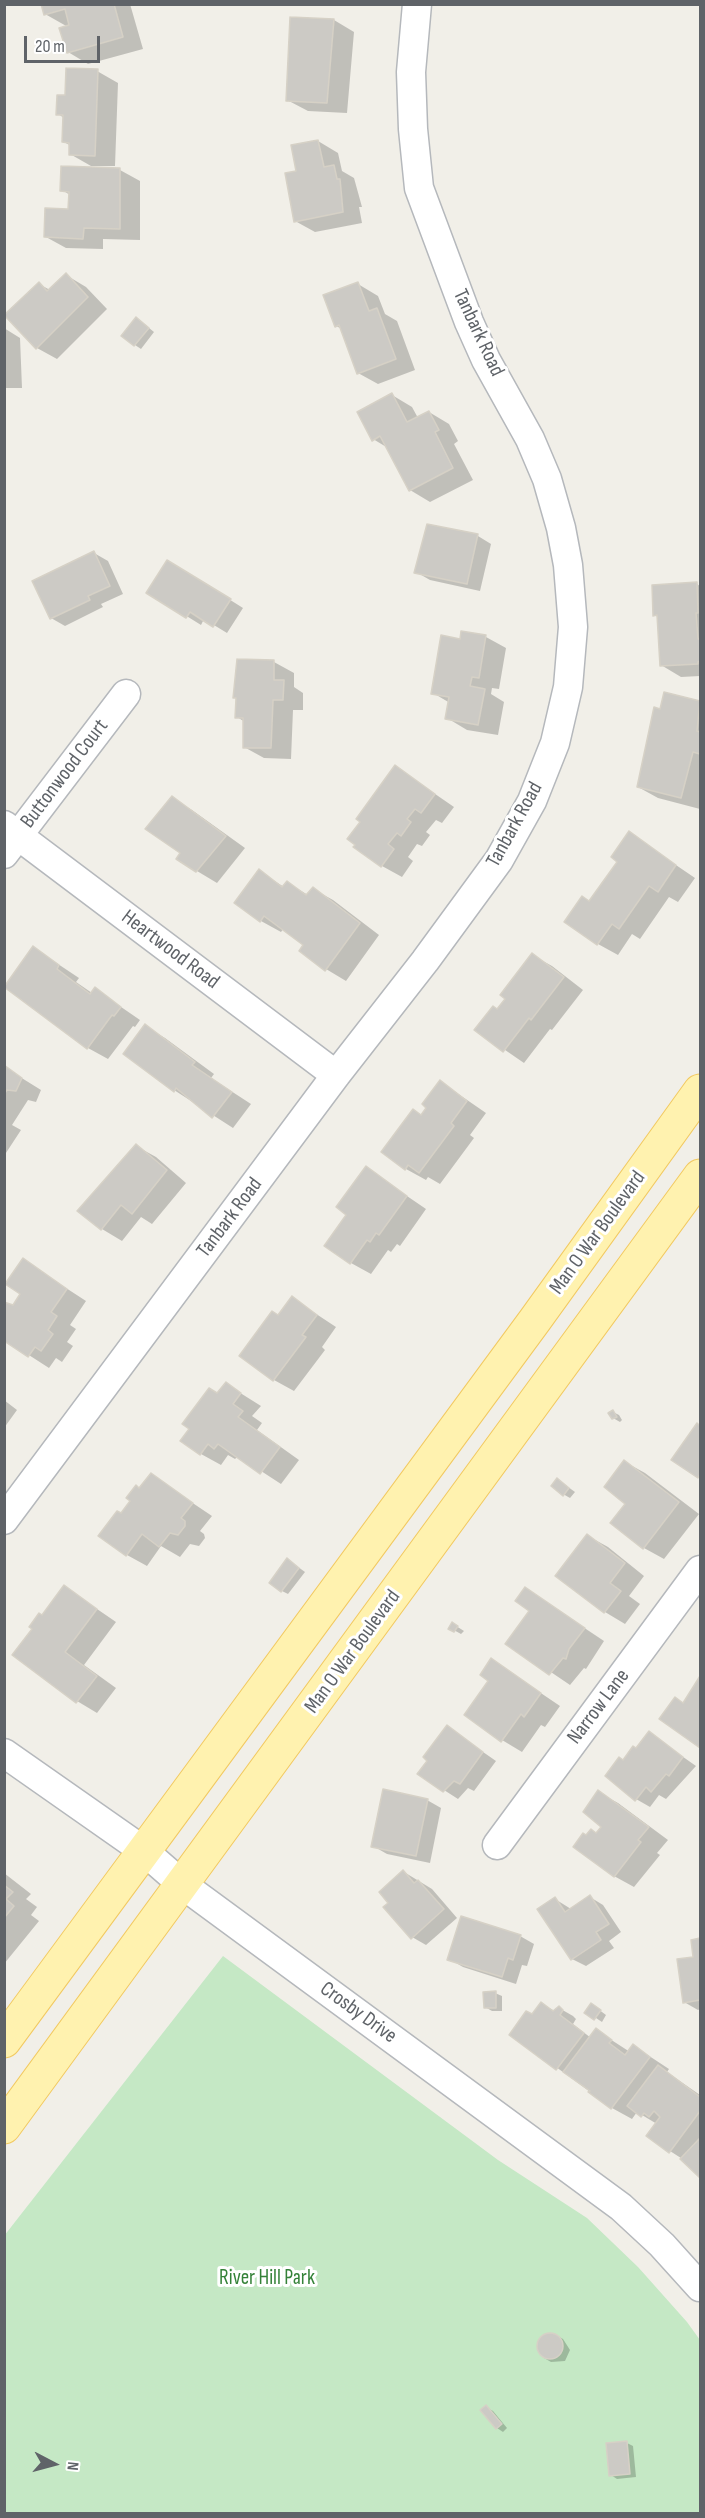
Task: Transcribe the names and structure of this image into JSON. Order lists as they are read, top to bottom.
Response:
{
  "streets": {
    "main road": ["Man O War Boulevard"],
    "street": [
      "Tanbark Road",
      "Buttonwood Court",
      "Heartwood Road",
      "Narrow Lane",
      "Crosby Drive"
    ]
  },
  "crossings": [
    ["Tanbark Road", "Heartwood Road"],
    ["Buttonwood Court", "Heartwood Road"],
    ["Man O War Boulevard", "Crosby Drive"]
  ],
  "parks": ["River Hill Park"],
  "scale_bar": "20 m",
  "north": "right"
}
